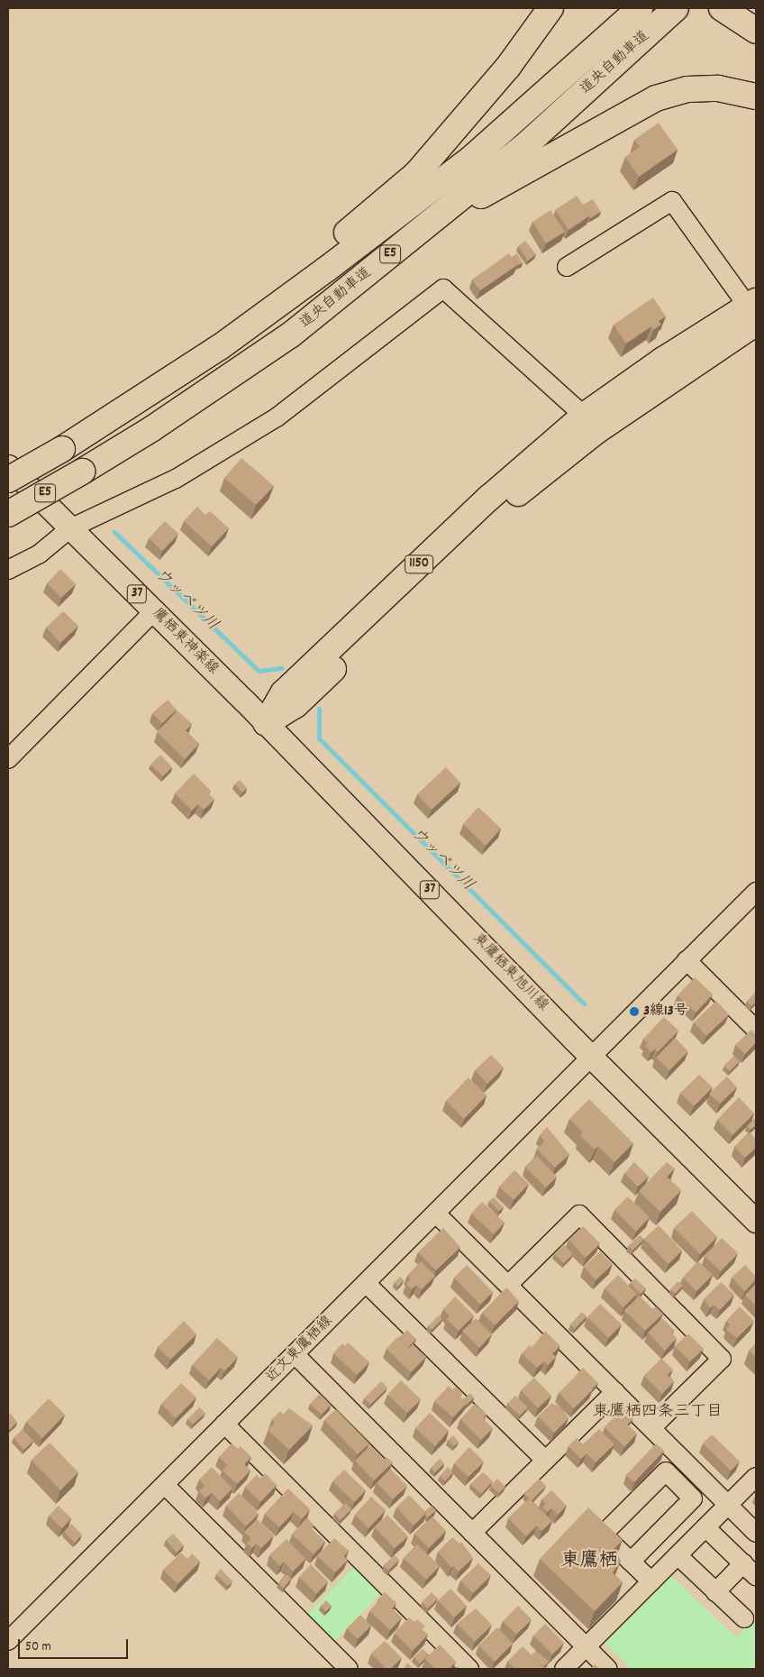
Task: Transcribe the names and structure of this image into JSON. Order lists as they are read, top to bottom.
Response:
{
  "streets": {
    "highway": ["道央自動車道", "E5", "1150"],
    "main road": ["37", "鷹栖東神楽線", "東鷹栖東旭川線"],
    "street": ["近文東鷹栖線"]
  },
  "crossings": [
    ["1150", "鷹栖東神楽線"],
    ["1150", "東鷹栖東旭川線"],
    ["鷹栖東神楽線", "東鷹栖東旭川線"],
    ["東鷹栖東旭川線", "近文東鷹栖線"]
  ],
  "districts": ["東鷹栖四条三丁目", "東鷹栖"],
  "water": ["ウッペツ川"],
  "places": ["3線13号"],
  "scale_bar": "50 m"
}
